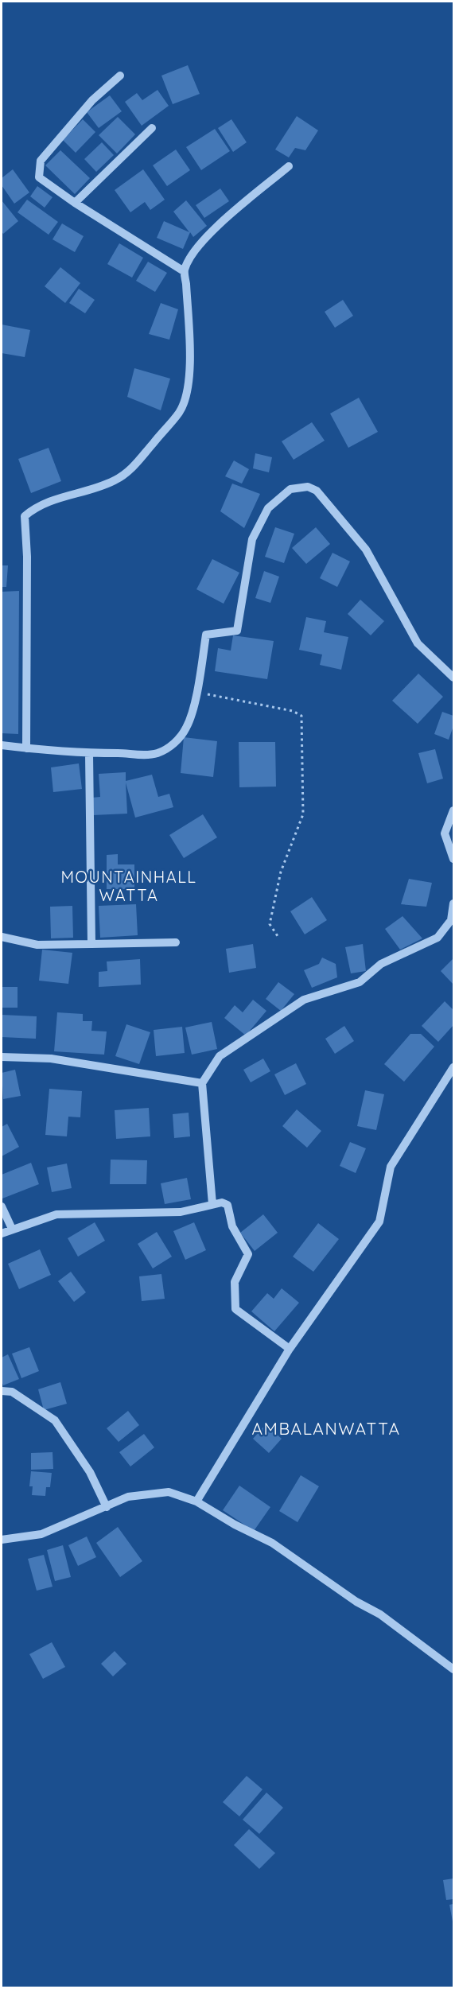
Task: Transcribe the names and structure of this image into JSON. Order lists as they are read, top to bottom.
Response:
{
  "districts": ["MOUNTAINHALL WATTA", "AMBALANWATTA"]
}
